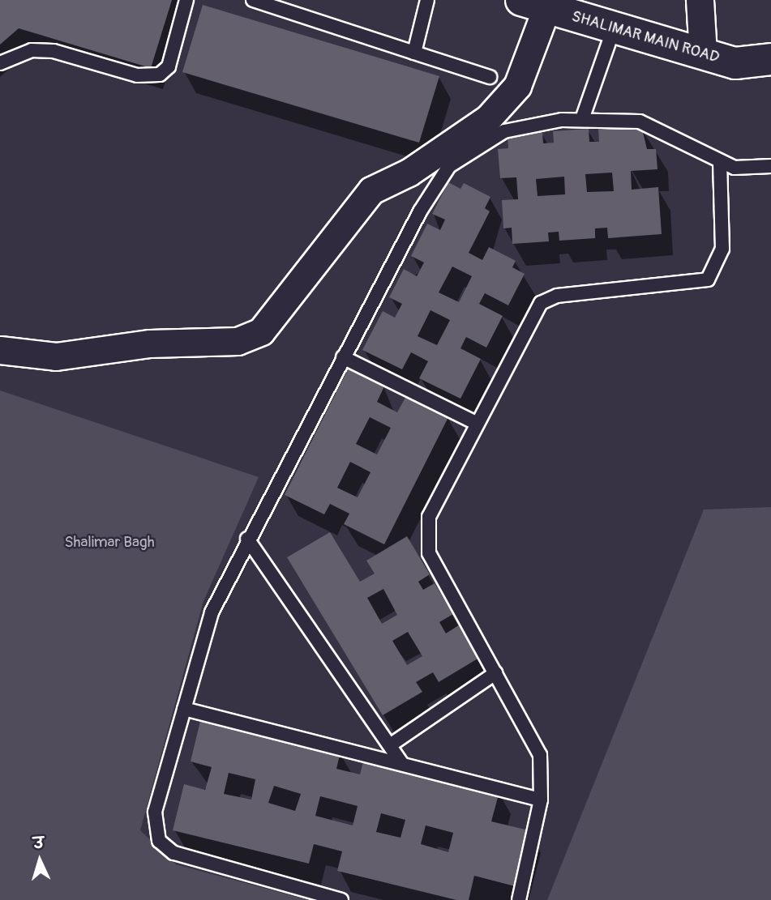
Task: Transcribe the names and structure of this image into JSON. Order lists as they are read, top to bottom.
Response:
{
  "streets": {
    "street": ["SHALIMAR MAIN ROAD"]
  },
  "parks": ["Shalimar Bagh"],
  "north": "top"
}
